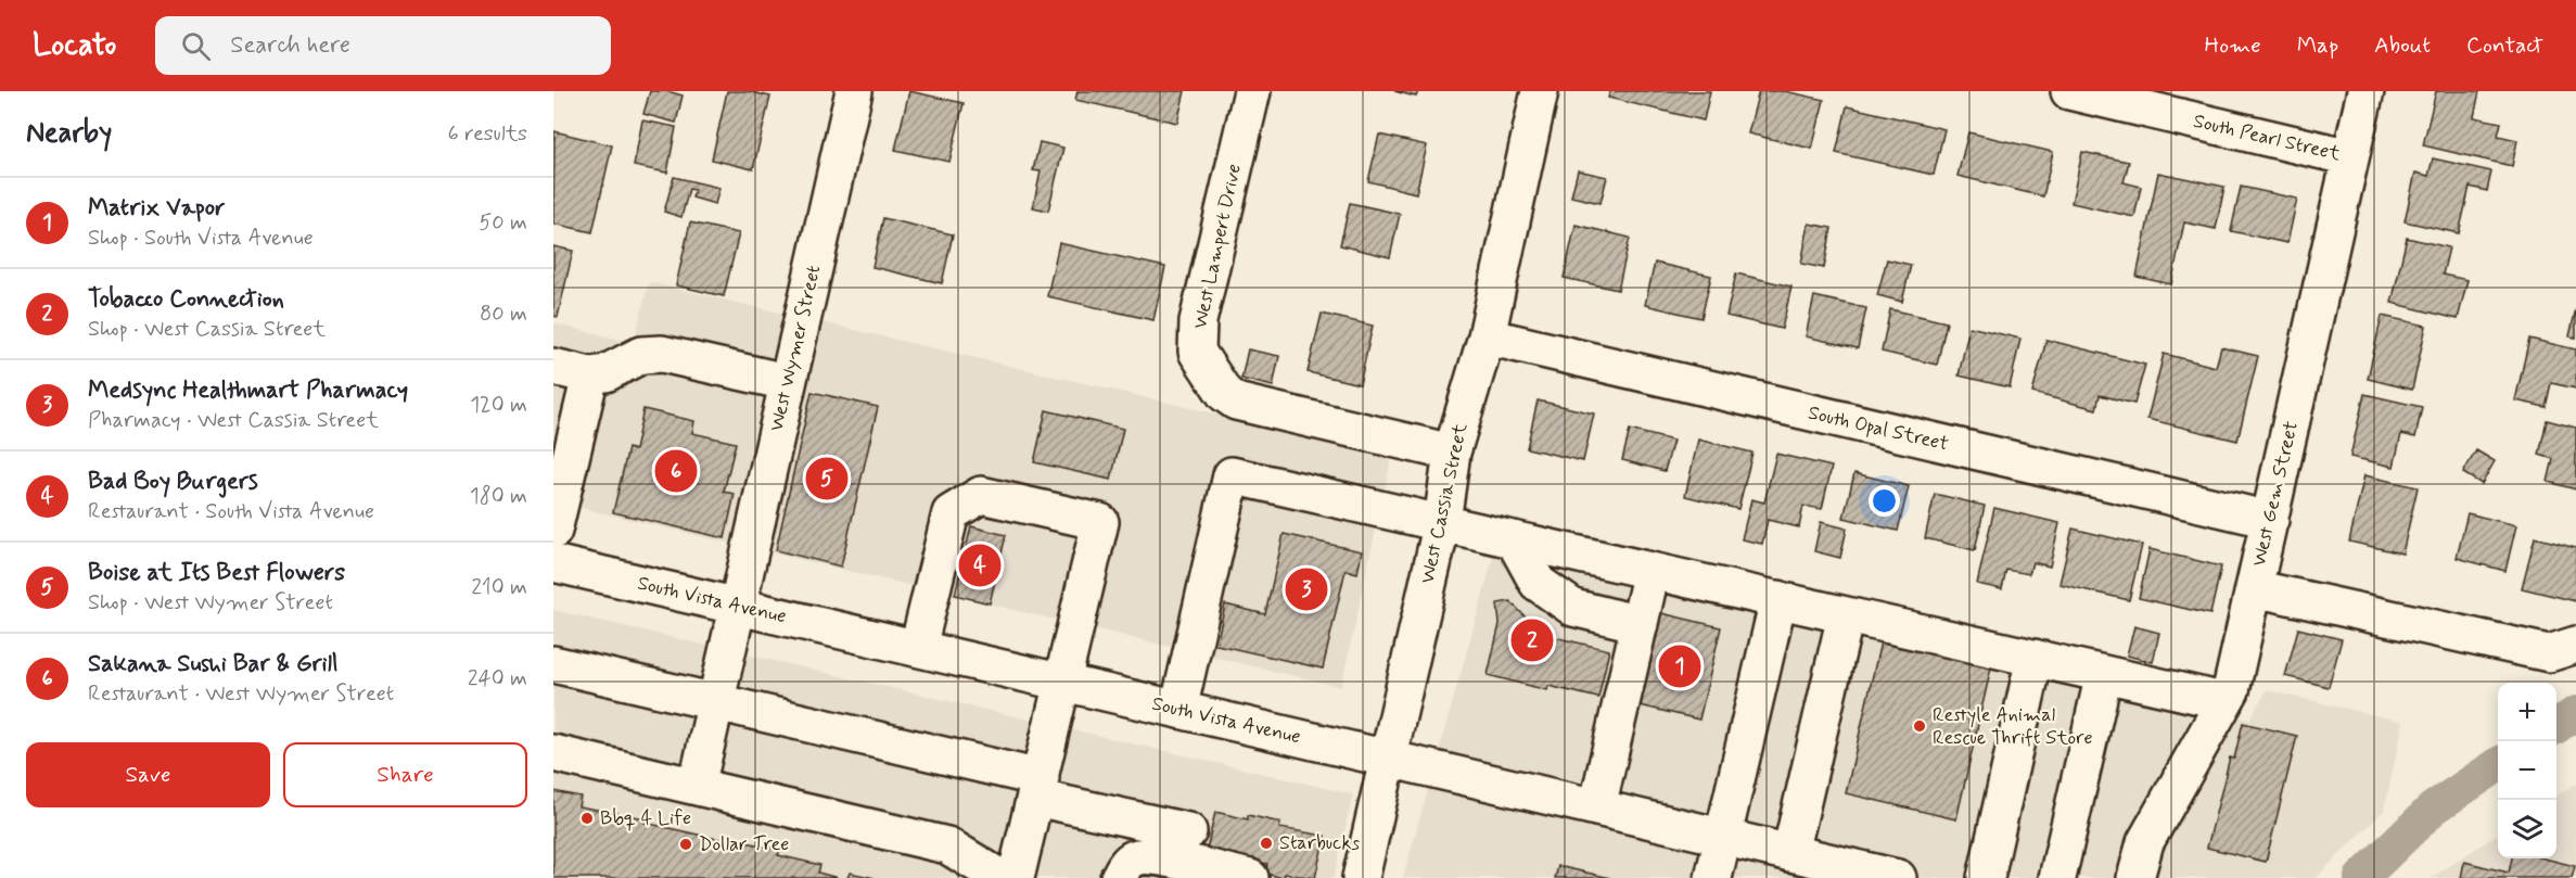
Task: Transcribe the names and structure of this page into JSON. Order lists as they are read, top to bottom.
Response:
{
  "streets": {
    "street": [
      "South Pearl Street",
      "West Lampert Drive",
      "West Wymer Street",
      "South Opal Street",
      "West Gem Street",
      "West Cassia Street",
      "South Vista Avenue"
    ]
  },
  "crossings": [
    ["South Pearl Street", "West Gem Street"],
    ["West Lampert Drive", "West Cassia Street"],
    ["West Wymer Street", "South Vista Avenue"],
    ["South Opal Street", "West Gem Street"],
    ["South Opal Street", "West Cassia Street"],
    ["West Cassia Street", "South Vista Avenue"]
  ],
  "places": [
    "Restyle Animal Rescue Thrift Store",
    "Bbq 4 Life",
    "Starbucks",
    "Dollar Tree"
  ],
  "page": {
    "header": "Locato",
    "search": "Search here",
    "nav": [
      "Home",
      "Map",
      "About",
      "Contact"
    ],
    "heading": ["Nearby", "6 results"],
    "list": [
      {
        "mark": "1",
        "name": "Matrix Vapor",
        "note": "Shop · South Vista Avenue",
        "value": "50 m"
      },
      {
        "mark": "2",
        "name": "Tobacco Connection",
        "note": "Shop · West Cassia Street",
        "value": "80 m"
      },
      {
        "mark": "3",
        "name": "Medsync Healthmart Pharmacy",
        "note": "Pharmacy · West Cassia Street",
        "value": "120 m"
      },
      {
        "mark": "4",
        "name": "Bad Boy Burgers",
        "note": "Restaurant · South Vista Avenue",
        "value": "180 m"
      },
      {
        "mark": "5",
        "name": "Boise at Its Best Flowers",
        "note": "Shop · West Wymer Street",
        "value": "210 m"
      },
      {
        "mark": "6",
        "name": "Sakana Sushi Bar & Grill",
        "note": "Restaurant · West Wymer Street",
        "value": "240 m"
      }
    ],
    "pins": [
      "6",
      "5",
      "4",
      "3",
      "2",
      "1"
    ],
    "map_buttons": ["+", "−"],
    "buttons": ["Save", "Share"]
  }
}
